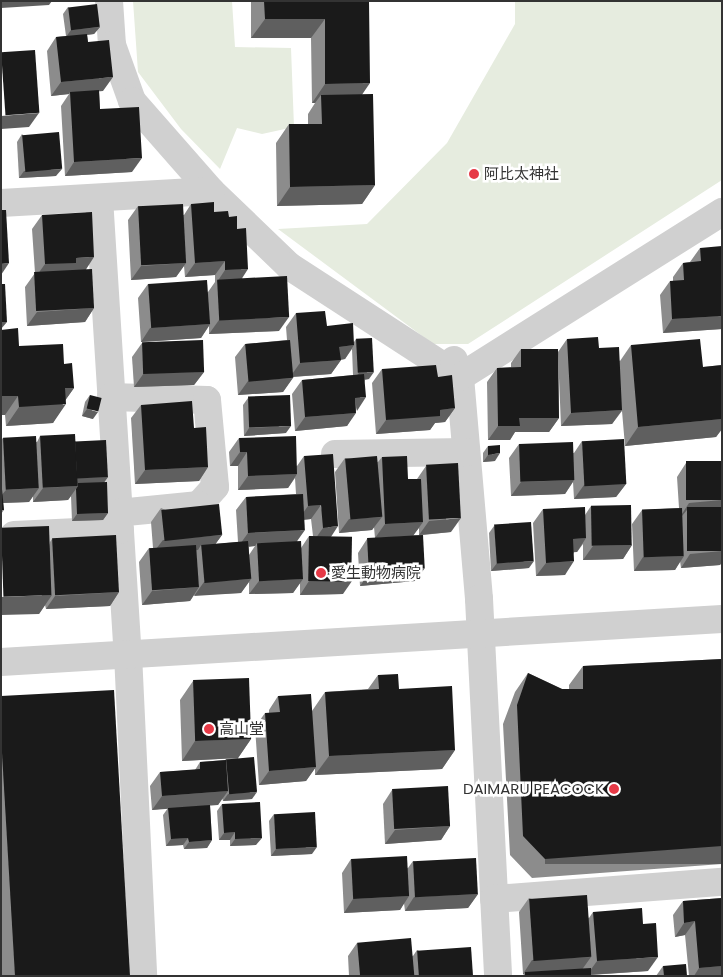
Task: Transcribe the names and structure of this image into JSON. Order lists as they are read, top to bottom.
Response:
{
  "places": [
    "阿比太神社",
    "愛生動物病院",
    "高山堂",
    "DAIMARU PEACOCK"
  ]
}
